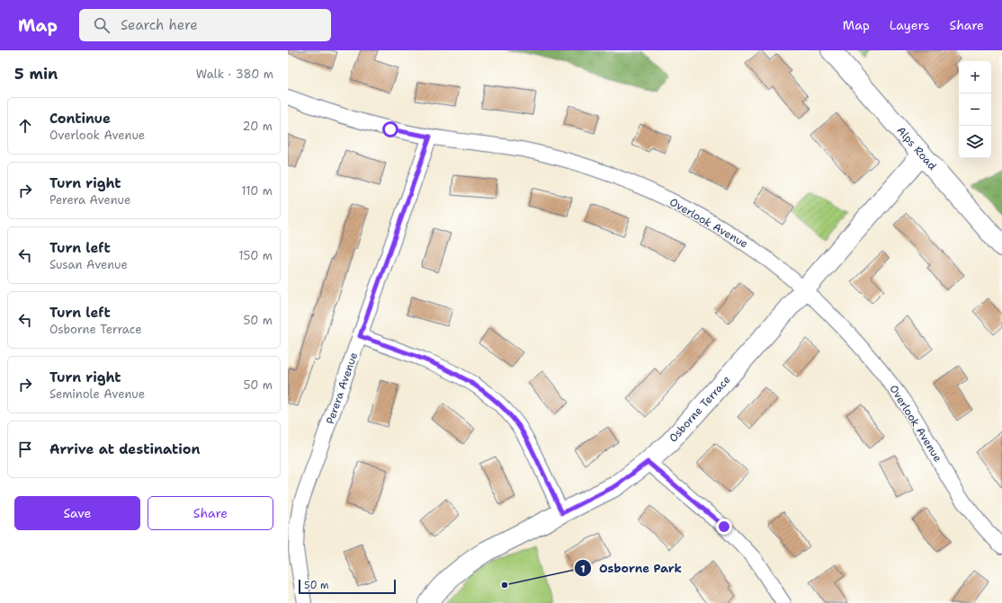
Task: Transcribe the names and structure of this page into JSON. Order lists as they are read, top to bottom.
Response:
{
  "streets": {
    "street": [
      "Alps Road",
      "Overlook Avenue",
      "Perera Avenue",
      "Osborne Terrace"
    ]
  },
  "crossings": [
    ["Alps Road", "Osborne Terrace"],
    ["Overlook Avenue", "Perera Avenue"],
    ["Overlook Avenue", "Osborne Terrace"]
  ],
  "places": ["Osborne Park"],
  "scale_bar": "50 m",
  "page": {
    "header": "Map",
    "search": "Search here",
    "nav": ["Map", "Layers", "Share"],
    "heading": ["5 min", "Walk · 380 m"],
    "map_buttons": ["+", "−"],
    "list": [
      ["Continue", "Overlook Avenue", "20 m"],
      ["Turn right", "Perera Avenue", "110 m"],
      ["Turn left", "Susan Avenue", "150 m"],
      ["Turn left", "Osborne Terrace", "50 m"],
      ["Turn right", "Seminole Avenue", "50 m"],
      "Arrive at destination"
    ],
    "buttons": ["Save", "Share"],
    "scale": "50 m"
  }
}
